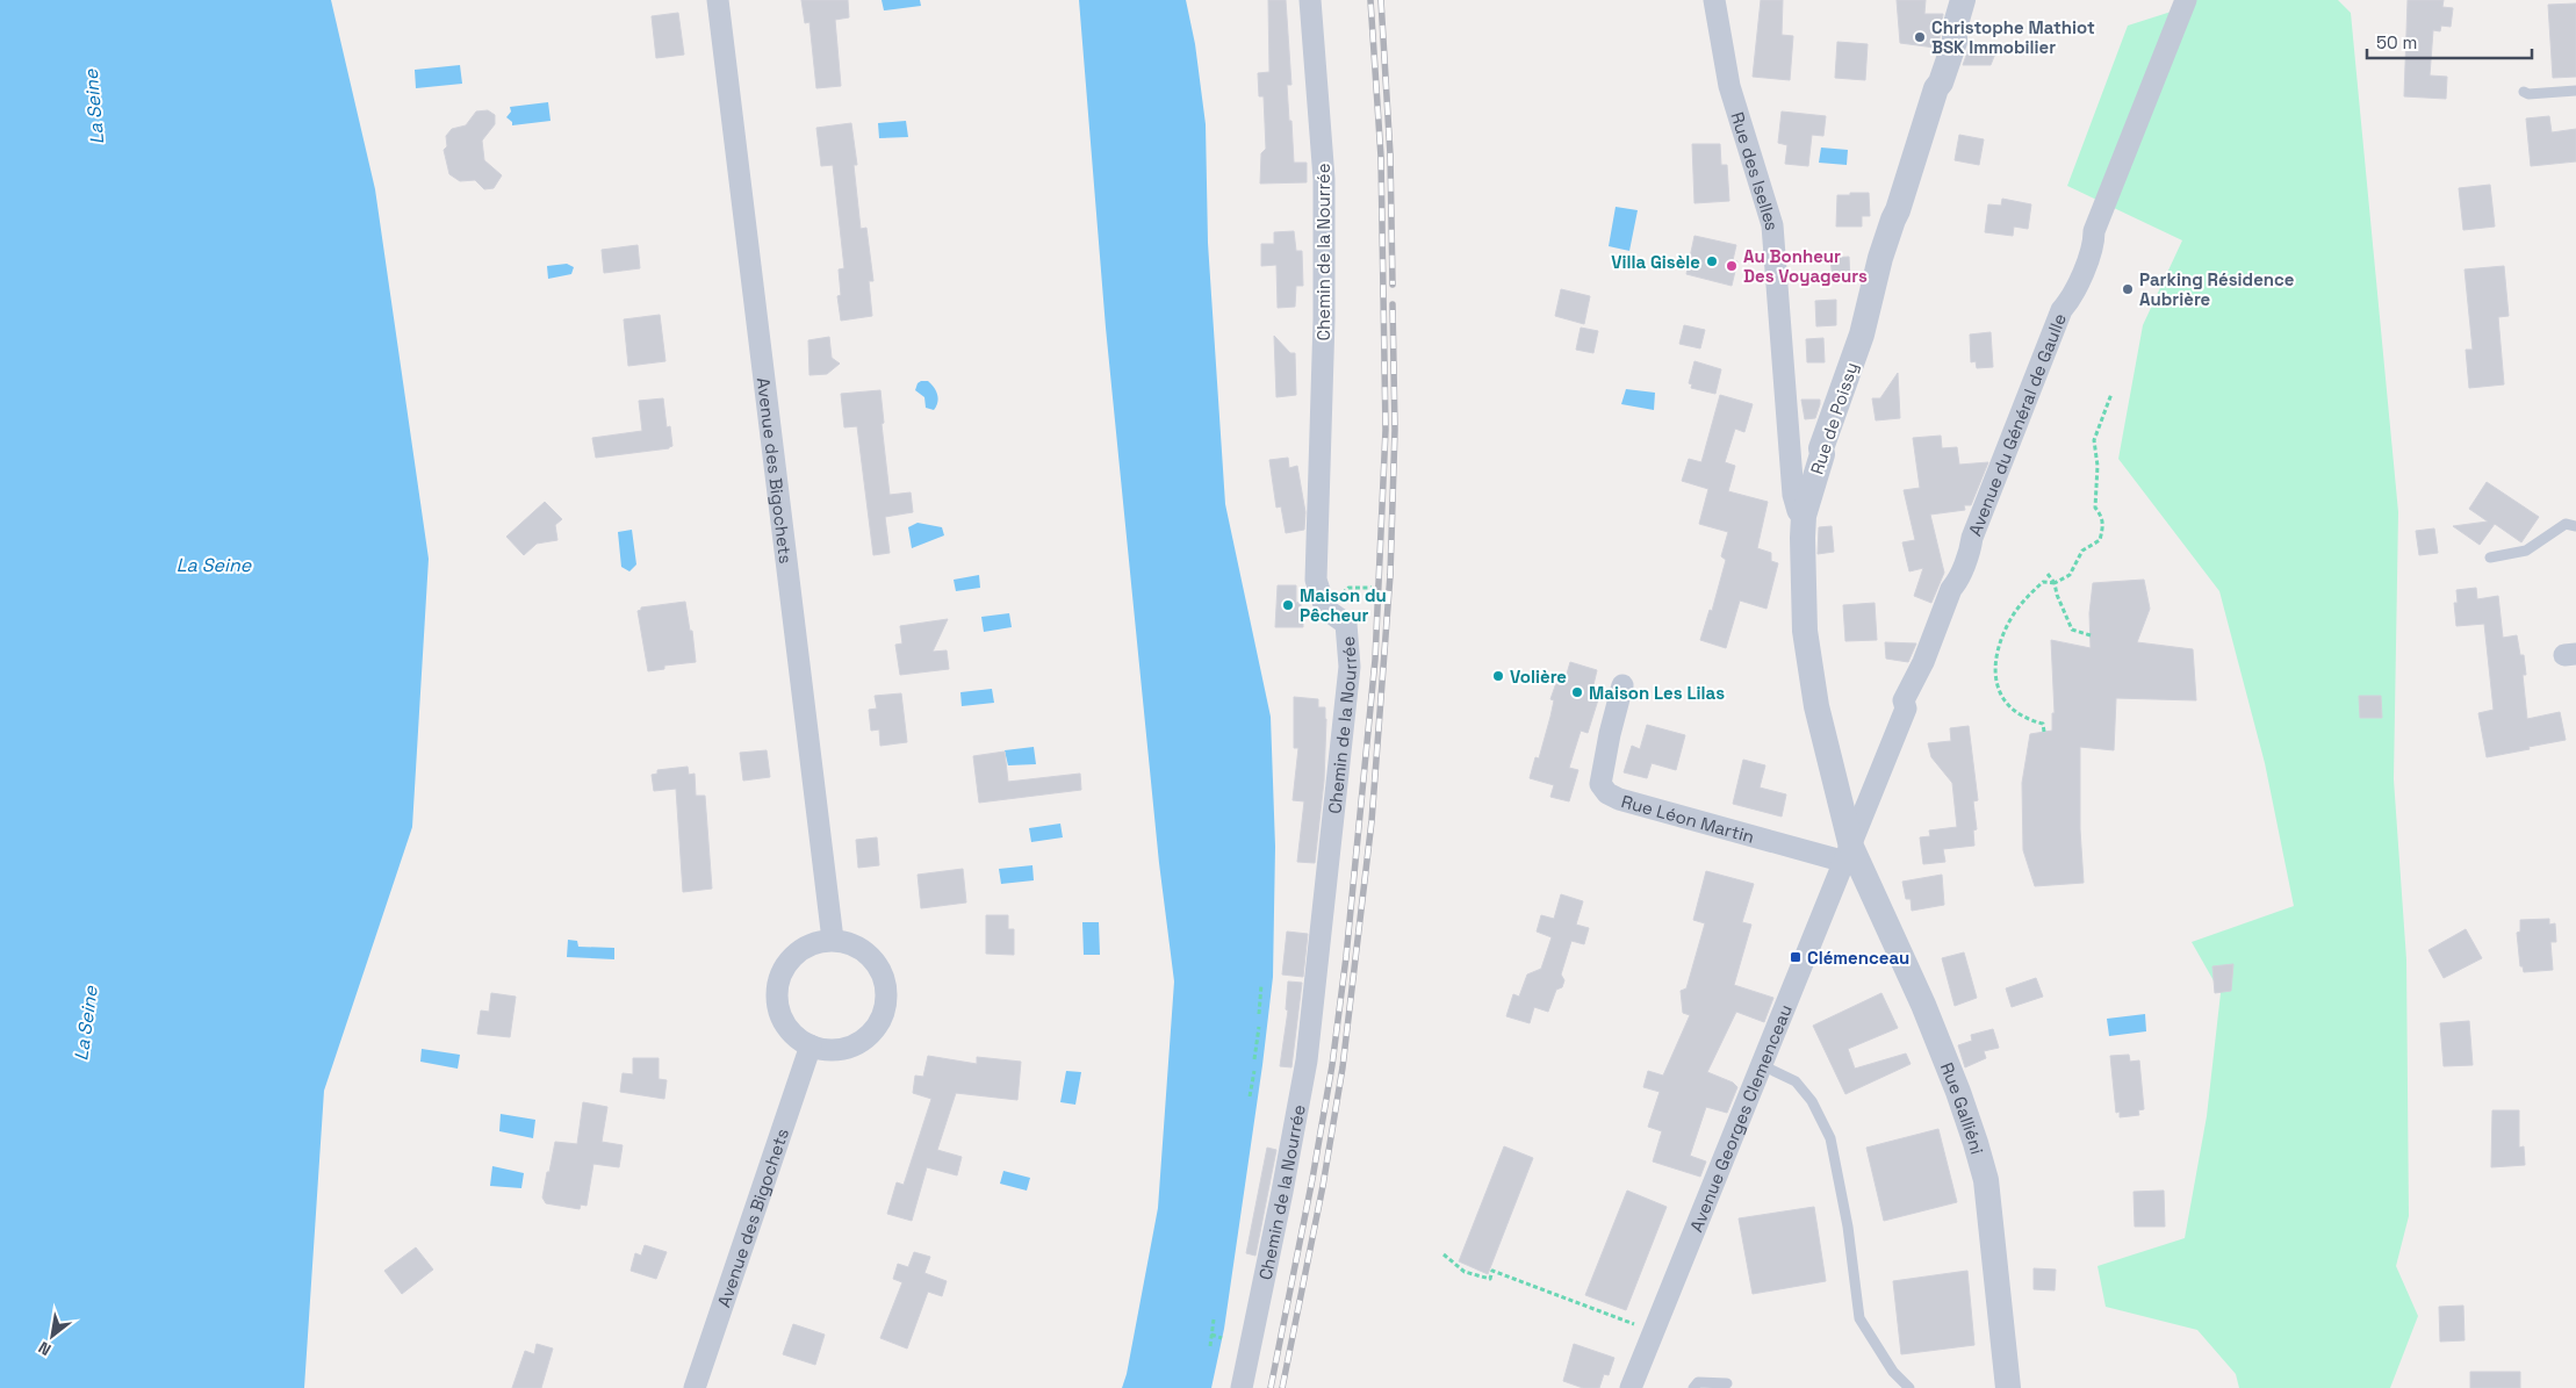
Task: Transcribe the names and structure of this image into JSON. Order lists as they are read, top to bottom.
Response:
{
  "streets": {
    "street": [
      "Rue des Iselles",
      "Chemin de la Nourrée",
      "Rue de Poissy",
      "Avenue du Général de Gaulle",
      "Avenue des Bigochets",
      "Rue Léon Martin",
      "Rue Galliéni",
      "Avenue Georges Clemenceau"
    ]
  },
  "crossings": [
    ["Rue des Iselles", "Rue de Poissy"],
    ["Rue de Poissy", "Avenue du Général de Gaulle"],
    ["Rue de Poissy", "Rue Léon Martin"],
    ["Rue de Poissy", "Rue Galliéni"],
    ["Rue de Poissy", "Avenue Georges Clemenceau"],
    ["Avenue du Général de Gaulle", "Rue Léon Martin"],
    ["Avenue du Général de Gaulle", "Rue Galliéni"],
    ["Avenue du Général de Gaulle", "Avenue Georges Clemenceau"],
    ["Rue Léon Martin", "Rue Galliéni"],
    ["Rue Léon Martin", "Avenue Georges Clemenceau"],
    ["Rue Galliéni", "Avenue Georges Clemenceau"]
  ],
  "water": ["La Seine"],
  "places": {
    "other": [
      "Christophe Mathiot BSK Immobilier",
      "Villa Gisèle",
      "Au Bonheur Des Voyageurs",
      "Parking Résidence Aubrière",
      "Maison du Pêcheur",
      "Volière",
      "Maison Les Lilas"
    ],
    "transit": ["Clémenceau"]
  },
  "scale_bar": "50 m",
  "north": "bottom left"
}
